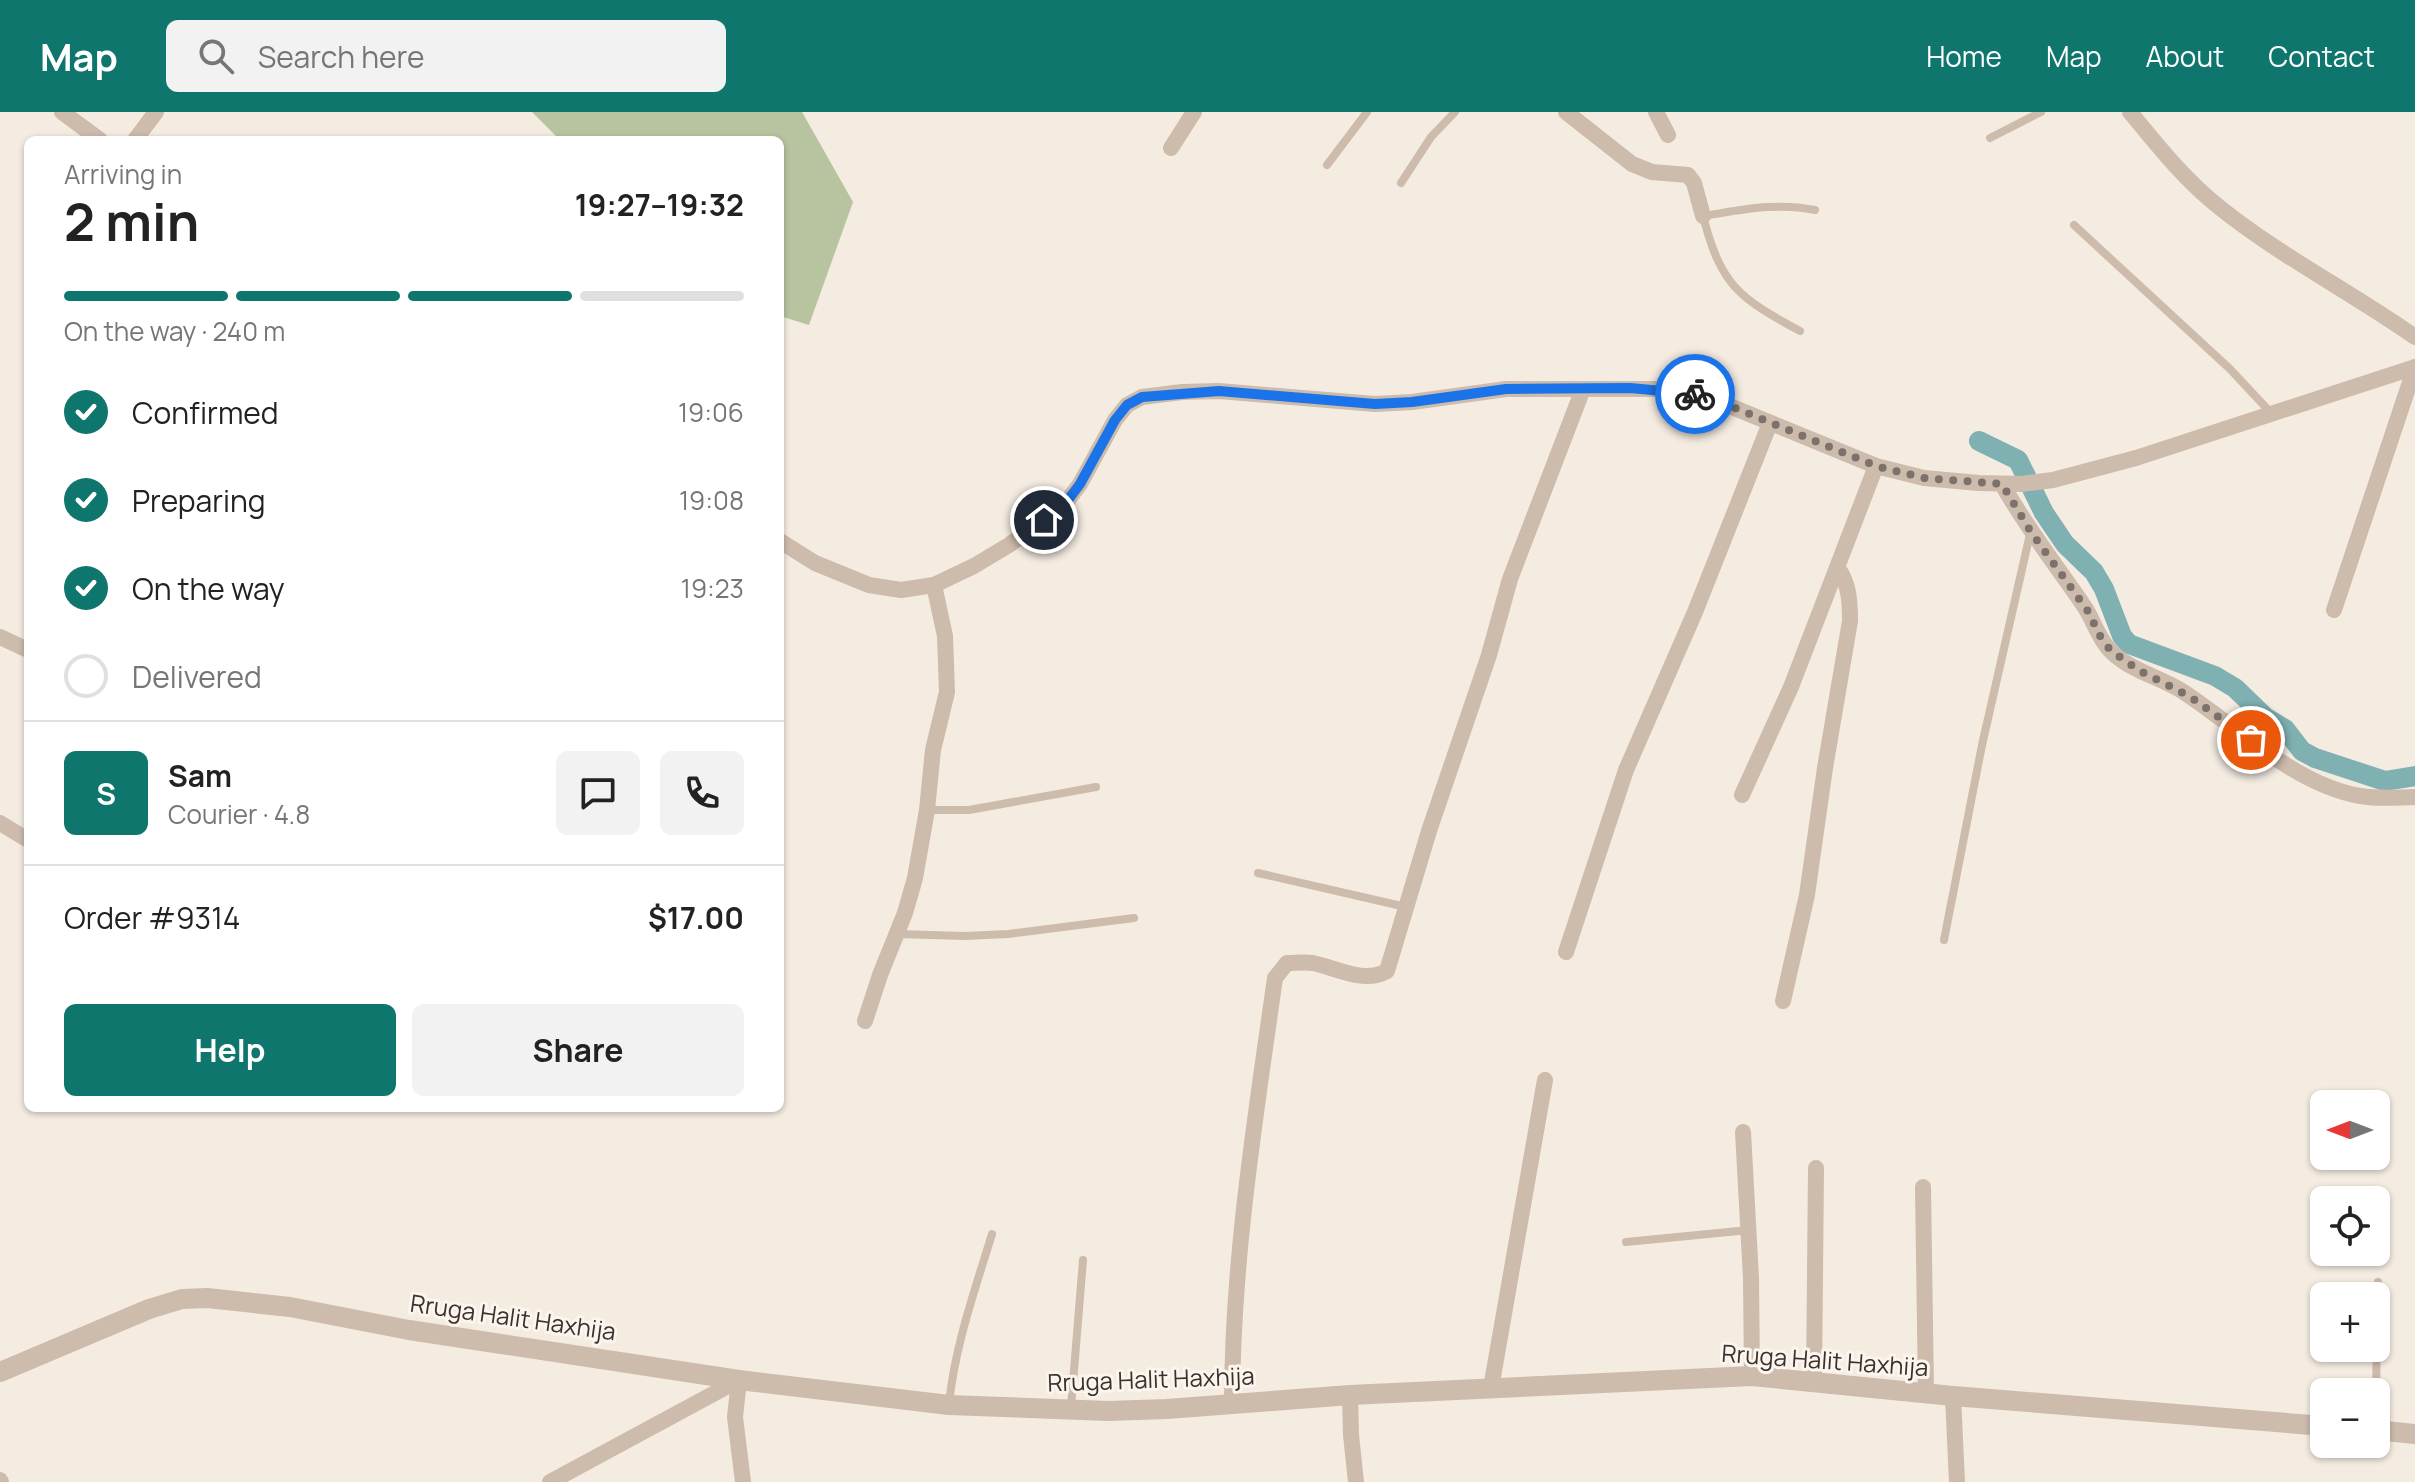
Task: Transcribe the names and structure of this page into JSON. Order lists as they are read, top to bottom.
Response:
{
  "streets": {
    "street": ["Rruga Halit Haxhija"]
  },
  "north": "left",
  "page": {
    "header": "Map",
    "search": "Search here",
    "nav": [
      "Home",
      "Map",
      "About",
      "Contact"
    ],
    "heading": ["2 min", "Arriving in", "19:27–19:32"],
    "panel": [
      "Sam",
      "Courier · 4.8",
      "Order #9314",
      "$17.00"
    ],
    "bar": "On the way · 240 m",
    "list": [
      ["Confirmed", "19:06"],
      ["Preparing", "19:08"],
      ["On the way", "19:23"],
      "Delivered"
    ],
    "round": "S",
    "buttons": ["Help", "Share"],
    "map_buttons": ["+", "−"]
  }
}
